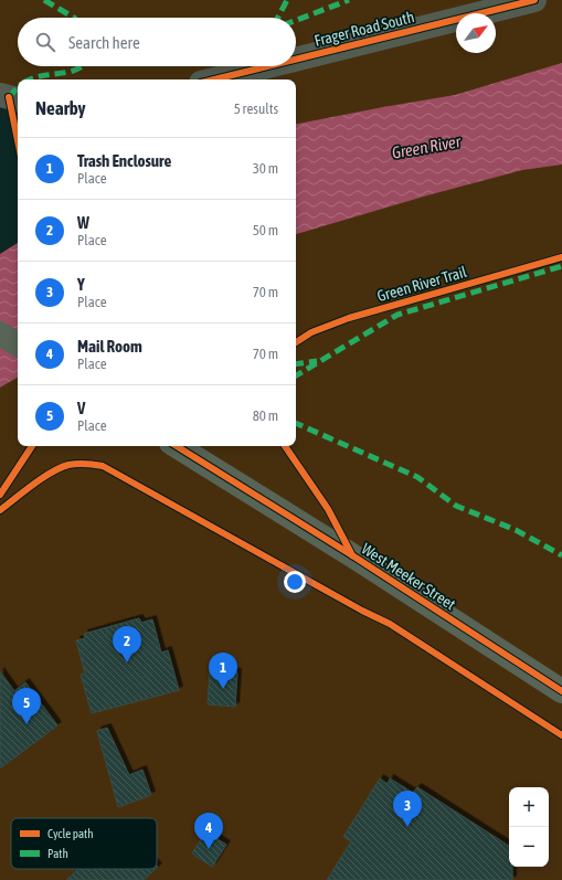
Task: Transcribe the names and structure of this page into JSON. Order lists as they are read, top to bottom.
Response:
{
  "streets": {
    "main road": ["West Meeker Street"],
    "street": ["Frager Road South"],
    "cycle path": ["Green River Trail"]
  },
  "water": ["Green River"],
  "legend": ["Cycle path", "Path"],
  "north": "top right",
  "page": {
    "search": "Search here",
    "heading": ["Nearby", "5 results"],
    "list": [
      {
        "mark": "1",
        "name": "Trash Enclosure",
        "note": "Place",
        "value": "30 m"
      },
      {
        "mark": "2",
        "name": "W",
        "note": "Place",
        "value": "50 m"
      },
      {
        "mark": "3",
        "name": "Y",
        "note": "Place",
        "value": "70 m"
      },
      {
        "mark": "4",
        "name": "Mail Room",
        "note": "Place",
        "value": "70 m"
      },
      {
        "mark": "5",
        "name": "V",
        "note": "Place",
        "value": "80 m"
      }
    ],
    "pins": [
      "2",
      "1",
      "5",
      "3",
      "4"
    ],
    "map_buttons": ["+", "−"]
  }
}
